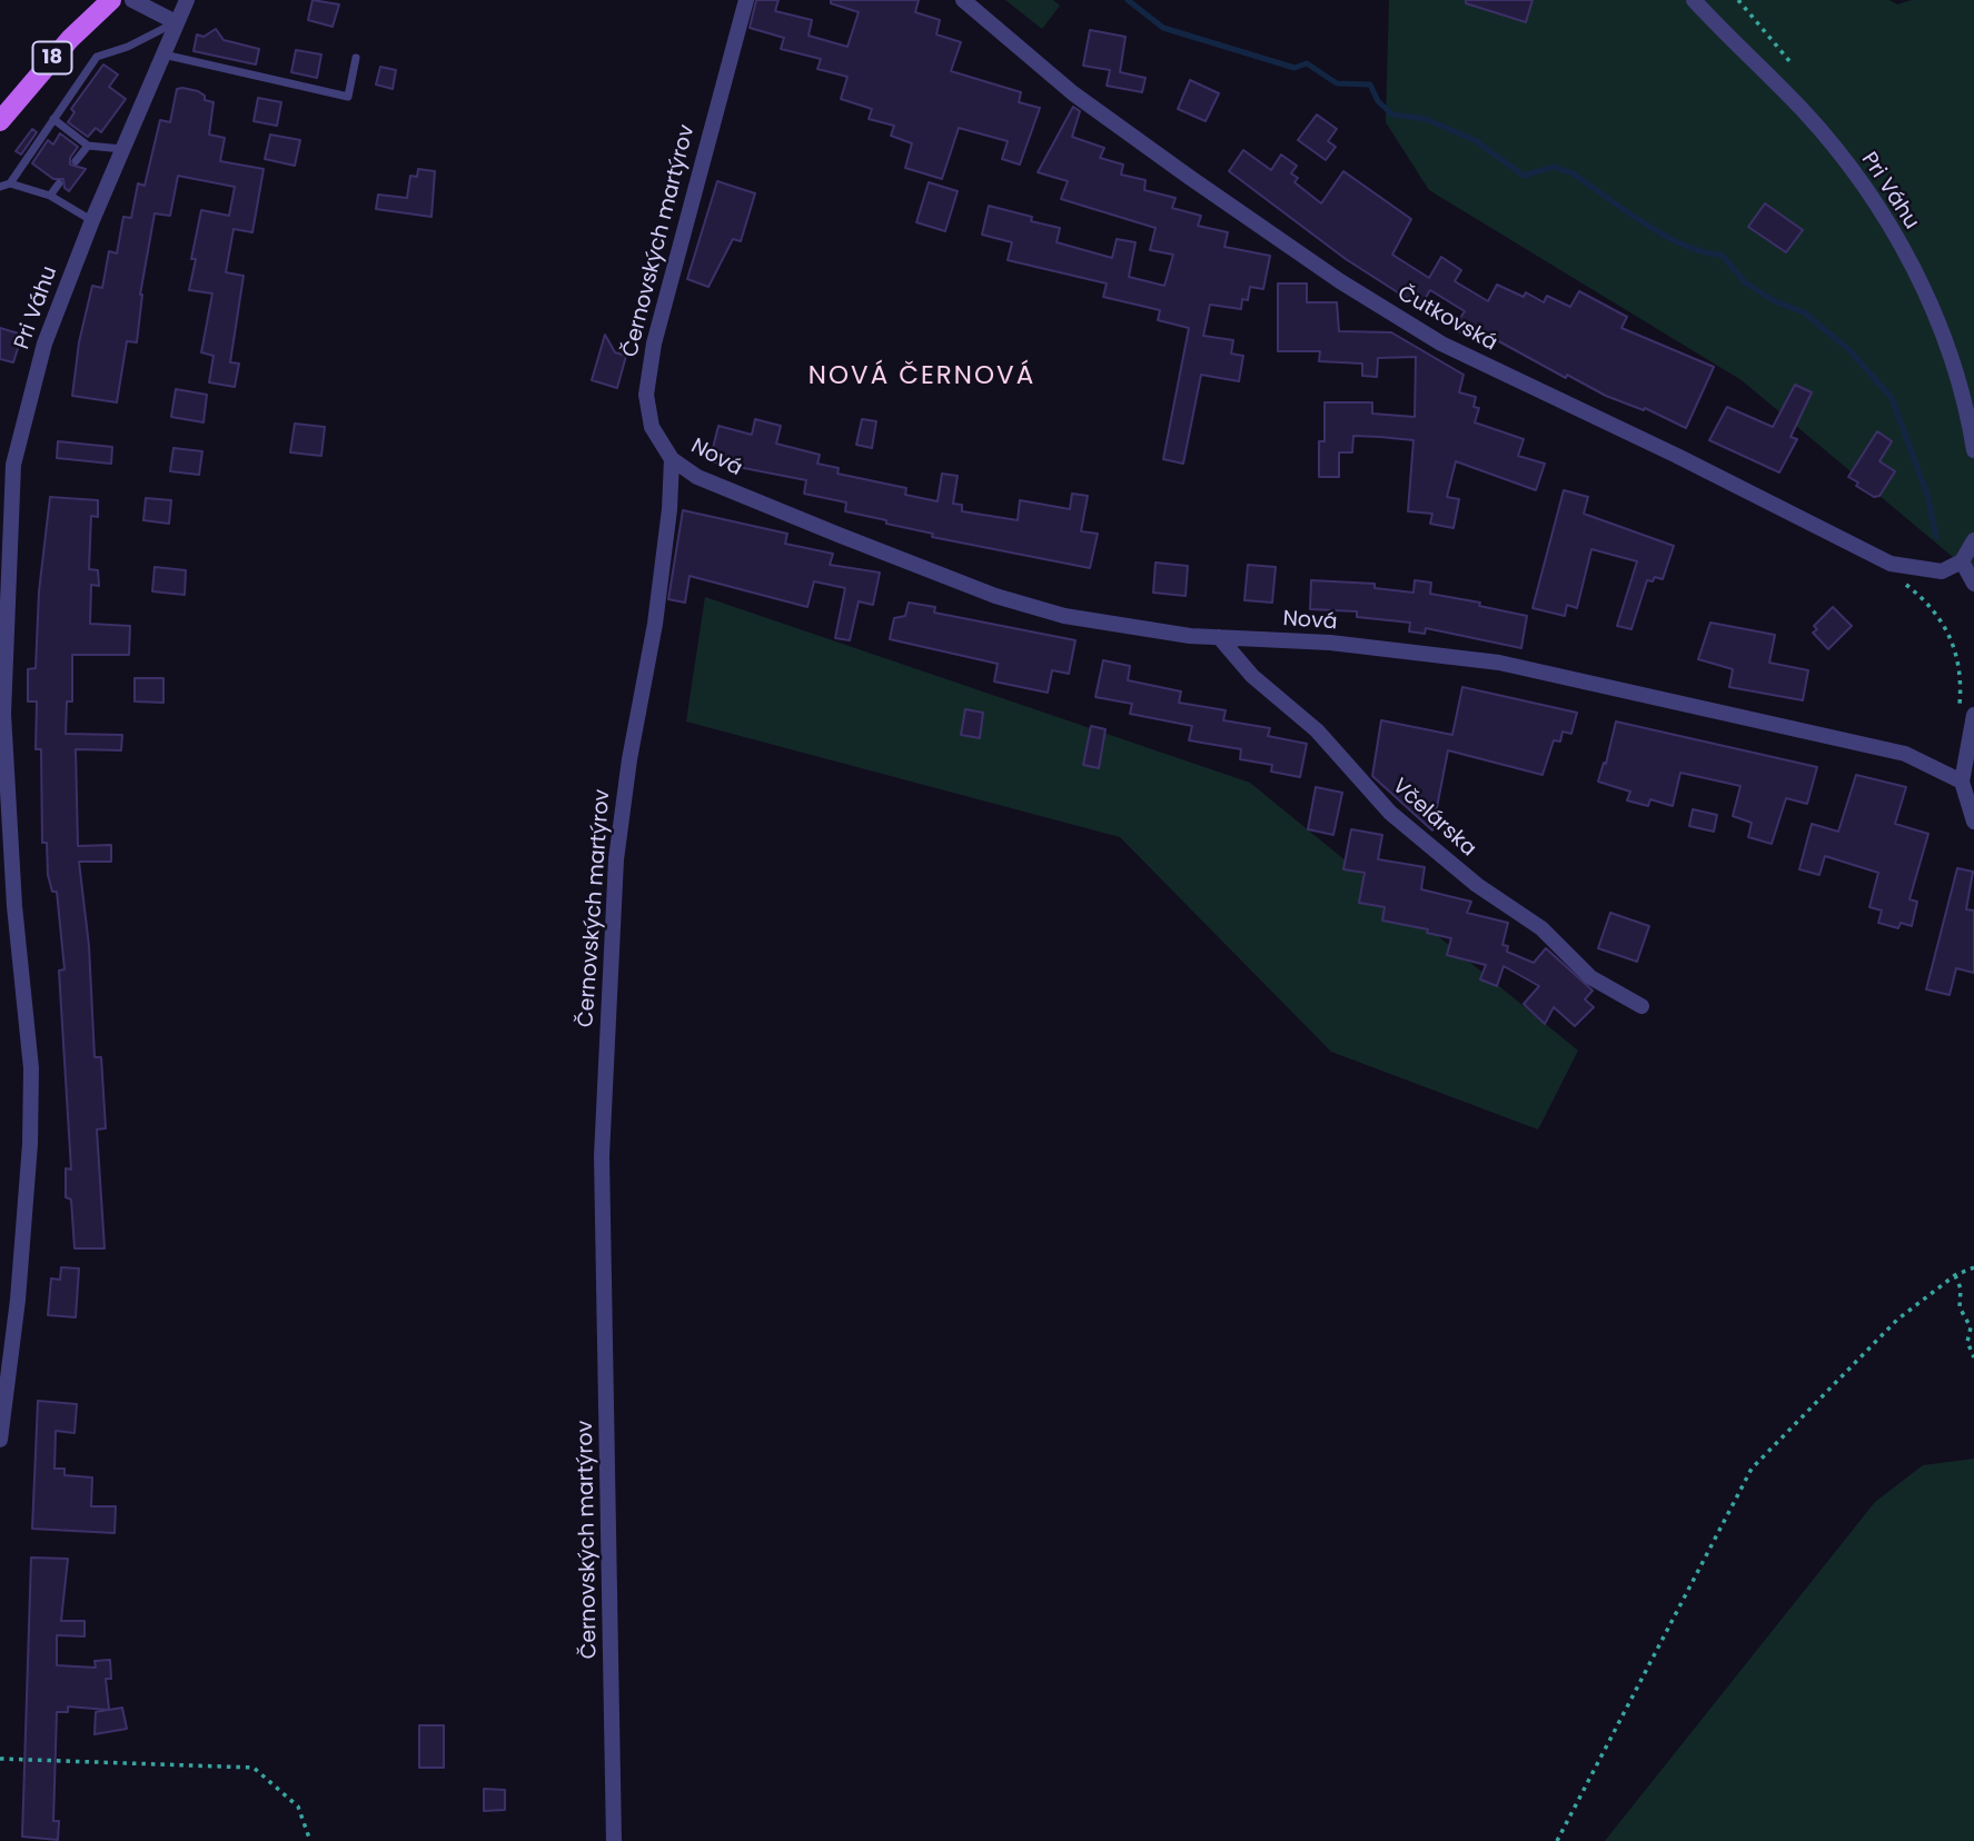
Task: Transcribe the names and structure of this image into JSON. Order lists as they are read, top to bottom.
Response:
{
  "streets": {
    "main road": ["18"],
    "street": [
      "Pri Váhu",
      "Černovských martýrov",
      "Čutkovská",
      "Nová",
      "Včelárska"
    ]
  },
  "crossings": [
    ["Černovských martýrov", "Nová"],
    ["Nová", "Včelárska"]
  ],
  "districts": ["NOVÁ ČERNOVÁ"]
}
